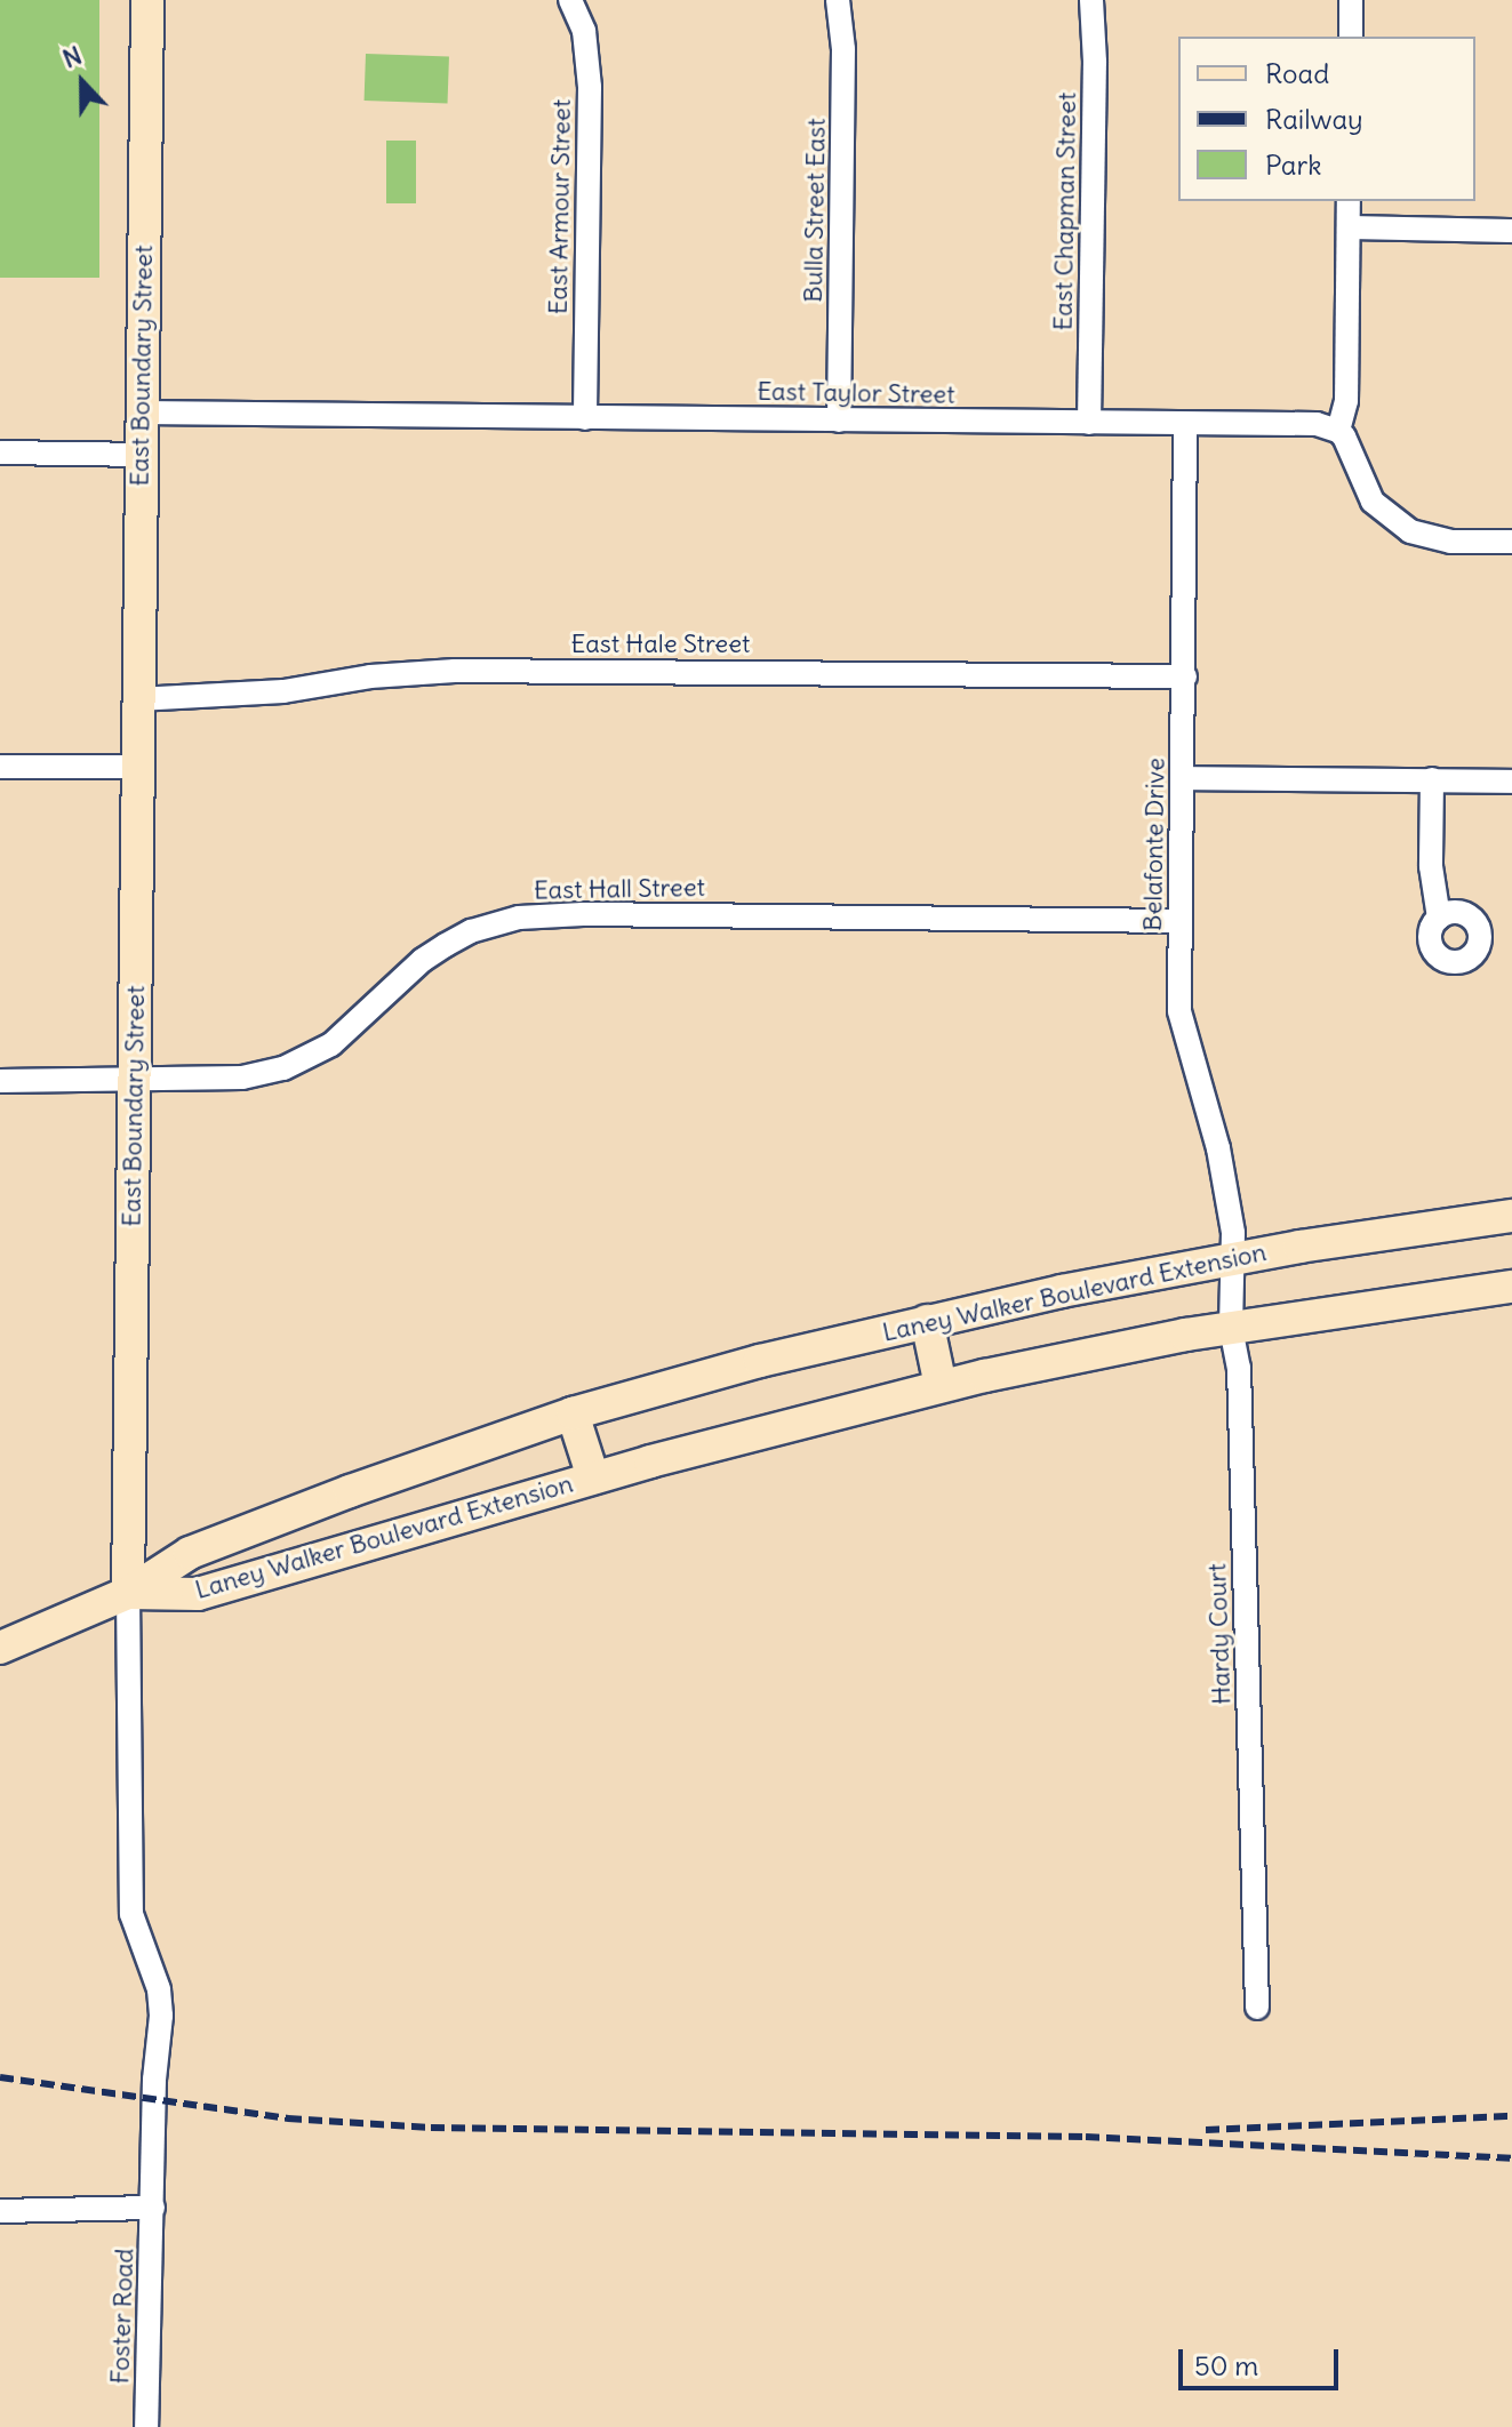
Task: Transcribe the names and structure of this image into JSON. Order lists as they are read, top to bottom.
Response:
{
  "streets": {
    "main road": ["East Boundary Street", "Laney Walker Boulevard Extension"],
    "street": [
      "East Armour Street",
      "Bulla Street East",
      "East Chapman Street",
      "East Taylor Street",
      "East Hale Street",
      "Belafonte Drive",
      "East Hall Street",
      "Hardy Court",
      "Foster Road"
    ]
  },
  "crossings": [
    ["East Armour Street", "East Taylor Street"],
    ["Bulla Street East", "East Taylor Street"],
    ["East Chapman Street", "East Taylor Street"],
    ["East Boundary Street", "East Taylor Street"],
    ["East Boundary Street", "East Hale Street"],
    ["East Boundary Street", "East Hall Street"],
    ["East Boundary Street", "Laney Walker Boulevard Extension"],
    ["East Boundary Street", "Foster Road"],
    ["East Taylor Street", "Belafonte Drive"],
    ["East Hale Street", "Belafonte Drive"],
    ["Belafonte Drive", "East Hall Street"],
    ["Belafonte Drive", "Laney Walker Boulevard Extension"],
    ["Belafonte Drive", "Hardy Court"],
    ["Laney Walker Boulevard Extension", "Hardy Court"]
  ],
  "legend": ["Road", "Railway", "Park"],
  "scale_bar": "50 m",
  "north": "top"
}
